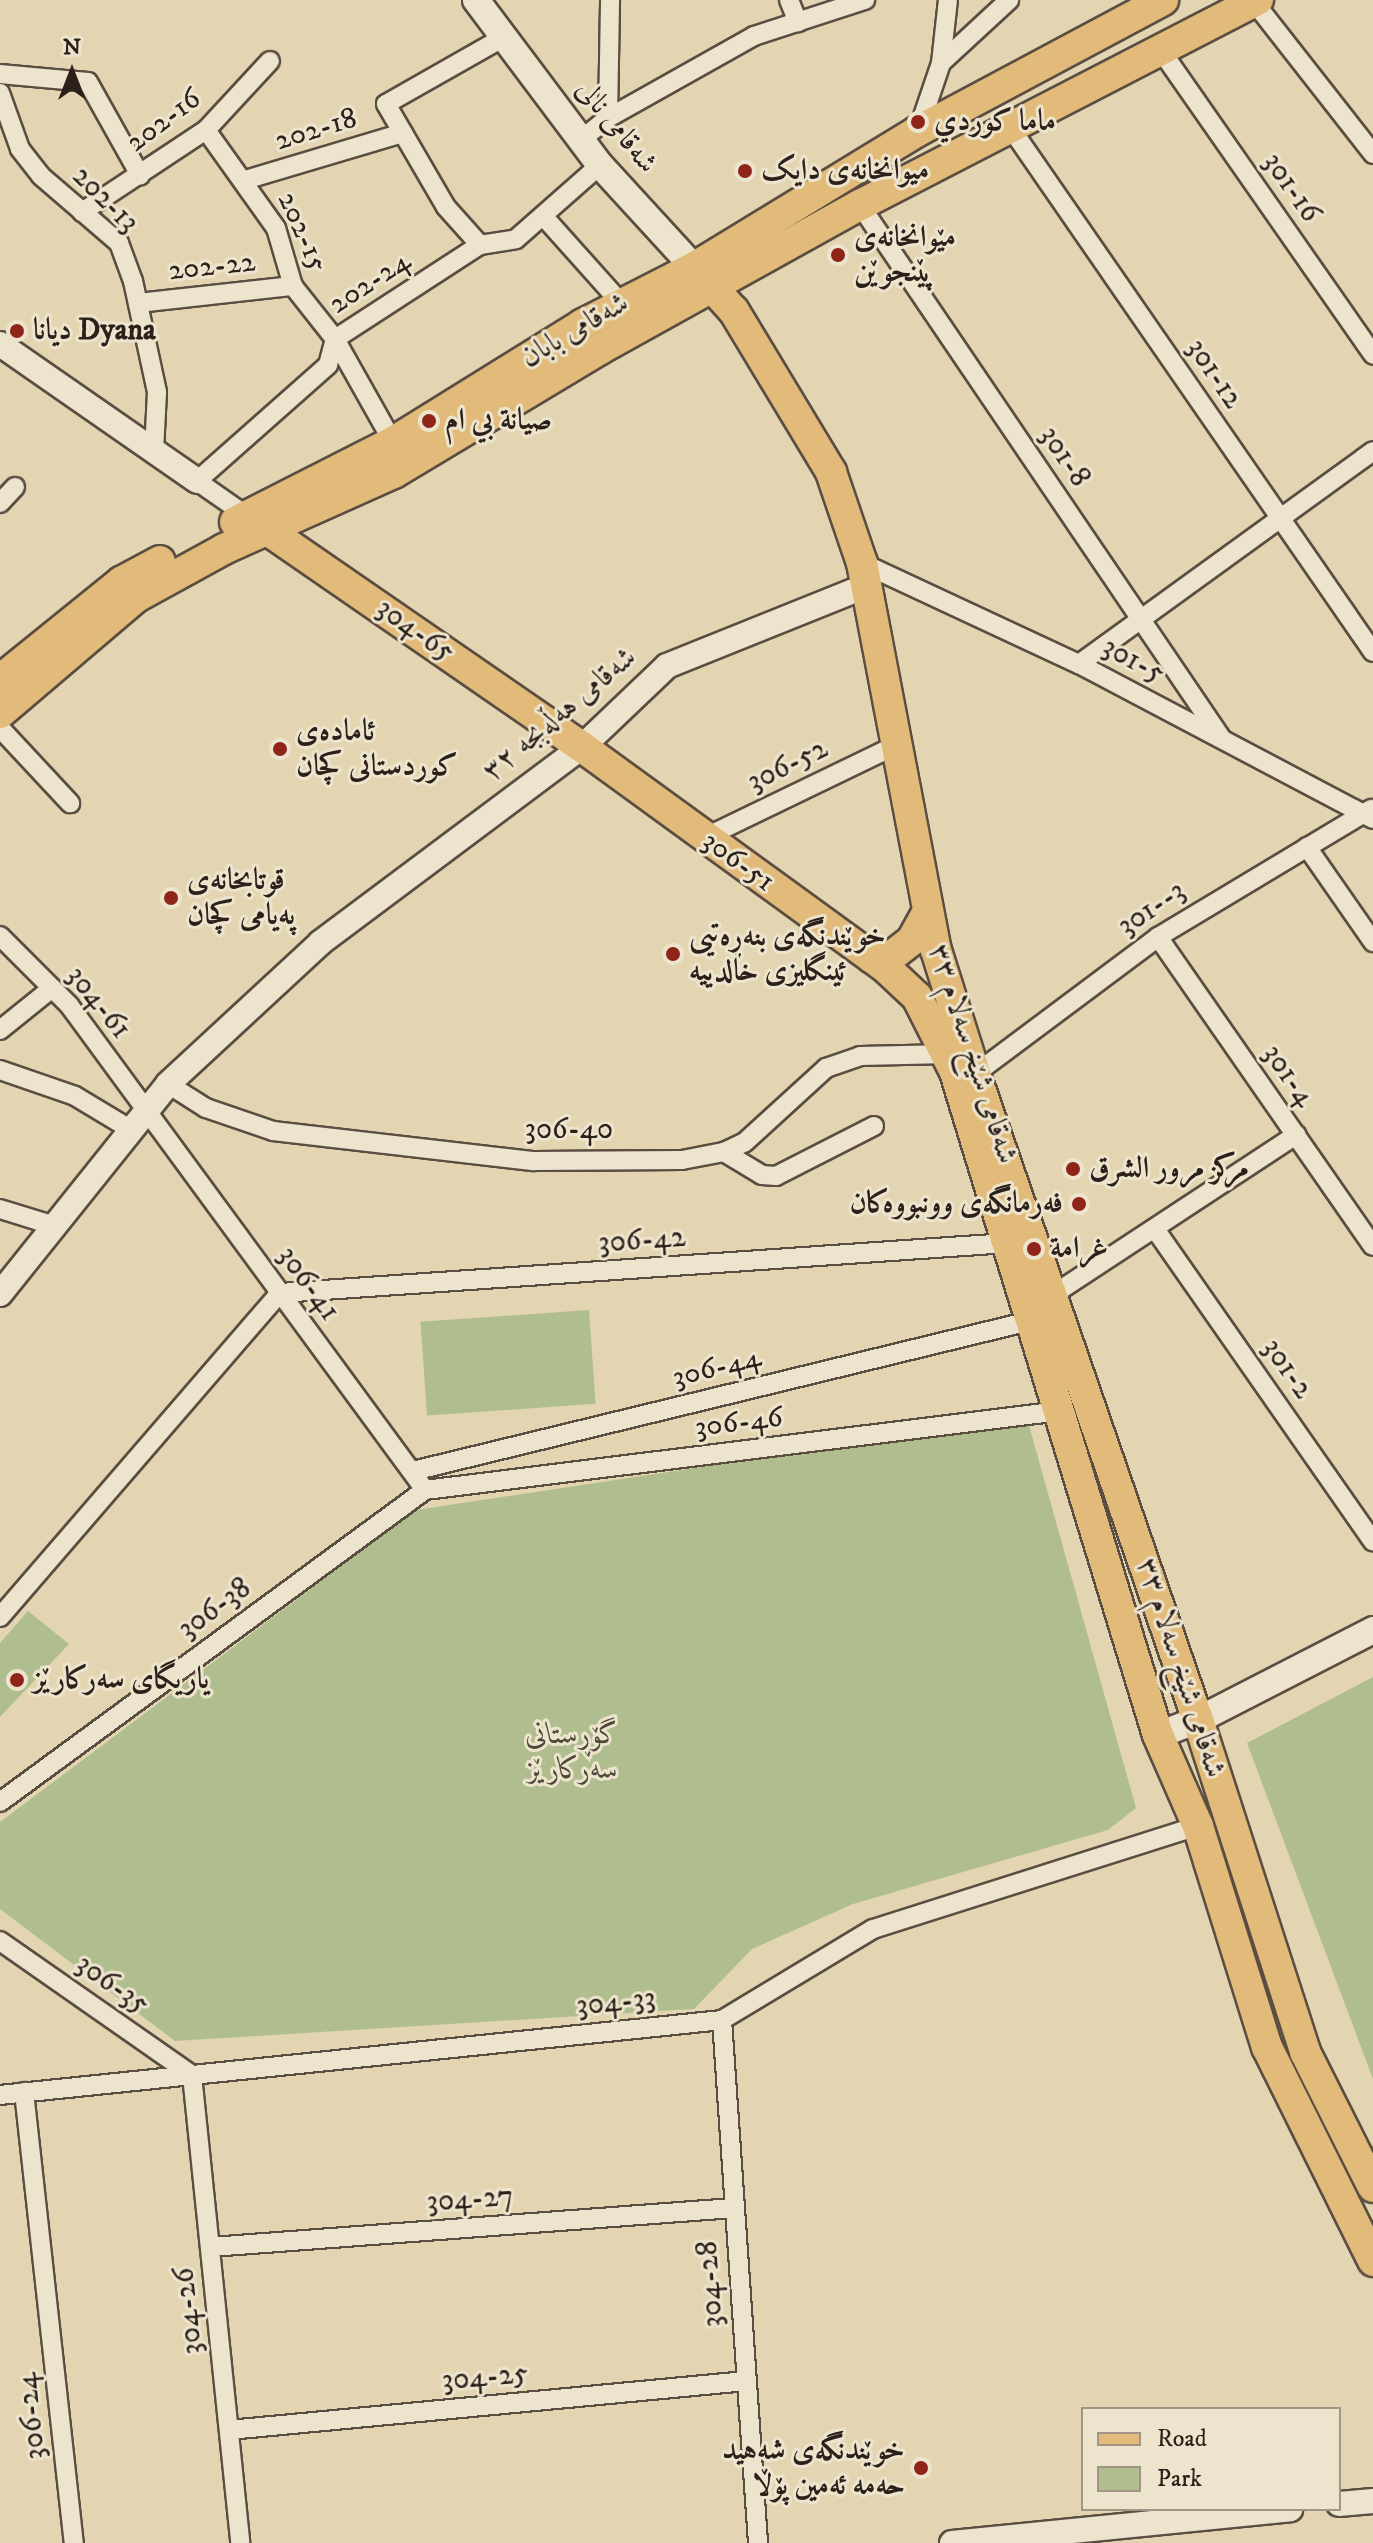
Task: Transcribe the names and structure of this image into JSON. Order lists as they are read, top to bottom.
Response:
{
  "streets": {
    "main road": [
      "شەقامی نالی",
      "شەقامی بابان",
      "304-65",
      "306-51",
      "شەقامی شێخ سەلام ٣٣"
    ],
    "street": [
      "202-16",
      "202-18",
      "301-16",
      "202-13",
      "202-15",
      "202-22",
      "202-24",
      "301-12",
      "301-8",
      "301-5",
      "شەقامی هەڵەبجە ٣٢",
      "306-52",
      "301--3",
      "304-61",
      "301-4",
      "306-40",
      "306-42",
      "306-41",
      "306-44",
      "301-2",
      "306-46",
      "306-38",
      "306-35",
      "304-33",
      "304-27",
      "304-28",
      "304-26",
      "304-25",
      "306-24"
    ]
  },
  "crossings": [
    ["202-16", "202-13"],
    ["202-16", "202-15"],
    ["شەقامی نالی", "202-24"],
    ["شەقامی نالی", "شەقامی بابان"],
    ["شەقامی نالی", "شەقامی شێخ سەلام ٣٣"],
    ["202-18", "202-15"],
    ["202-13", "202-22"],
    ["202-15", "202-22"],
    ["202-15", "202-24"],
    ["202-15", "شەقامی بابان"],
    ["شەقامی بابان", "304-65"],
    ["شەقامی بابان", "شەقامی شێخ سەلام ٣٣"],
    ["301-8", "301-5"],
    ["304-65", "شەقامی هەڵەبجە ٣٢"],
    ["304-65", "306-51"],
    ["301-5", "شەقامی هەڵەبجە ٣٢"],
    ["301-5", "301--3"],
    ["301-5", "شەقامی شێخ سەلام ٣٣"],
    ["شەقامی هەڵەبجە ٣٢", "306-51"],
    ["شەقامی هەڵەبجە ٣٢", "304-61"],
    ["شەقامی هەڵەبجە ٣٢", "شەقامی شێخ سەلام ٣٣"],
    ["شەقامی هەڵەبجە ٣٢", "306-40"],
    ["شەقامی هەڵەبجە ٣٢", "306-41"],
    ["306-52", "306-51"],
    ["306-52", "شەقامی شێخ سەلام ٣٣"],
    ["306-51", "شەقامی شێخ سەلام ٣٣"],
    ["306-51", "306-40"],
    ["301--3", "شەقامی شێخ سەلام ٣٣"],
    ["301--3", "301-4"],
    ["304-61", "306-41"],
    ["شەقامی شێخ سەلام ٣٣", "306-40"],
    ["شەقامی شێخ سەلام ٣٣", "306-42"],
    ["شەقامی شێخ سەلام ٣٣", "306-44"],
    ["شەقامی شێخ سەلام ٣٣", "306-46"],
    ["شەقامی شێخ سەلام ٣٣", "304-33"],
    ["306-42", "306-41"],
    ["306-41", "306-44"],
    ["306-41", "306-46"],
    ["306-41", "306-38"],
    ["306-46", "306-38"],
    ["306-35", "304-33"],
    ["306-35", "304-26"],
    ["304-33", "304-28"],
    ["304-33", "304-26"],
    ["304-33", "306-24"],
    ["304-27", "304-28"],
    ["304-27", "304-26"],
    ["304-28", "304-25"],
    ["304-26", "304-25"]
  ],
  "parks": ["گۆڕستانی سەرکارێز"],
  "places": [
    "ماما كوردي",
    "میوانخانەی دایک",
    "مێوانخانەی پێنجوێن",
    "دیانا Dyana",
    "صيانة بي ام",
    "ئامادەی کوردستانی کچان",
    "قوتابخانەی پەیامی کچان",
    "خوێندنگەی بنەڕەتیی ئینگلیزی خالدییە",
    "مرکز مرور الشرق",
    "فەرمانگەی وونبووەکان",
    "غرامة",
    "یاریگای سەرکارێز",
    "خوێندنگەی شەهید حەمە ئەمین پۆڵا"
  ],
  "legend": ["Road", "Park"],
  "north": "top"
}
